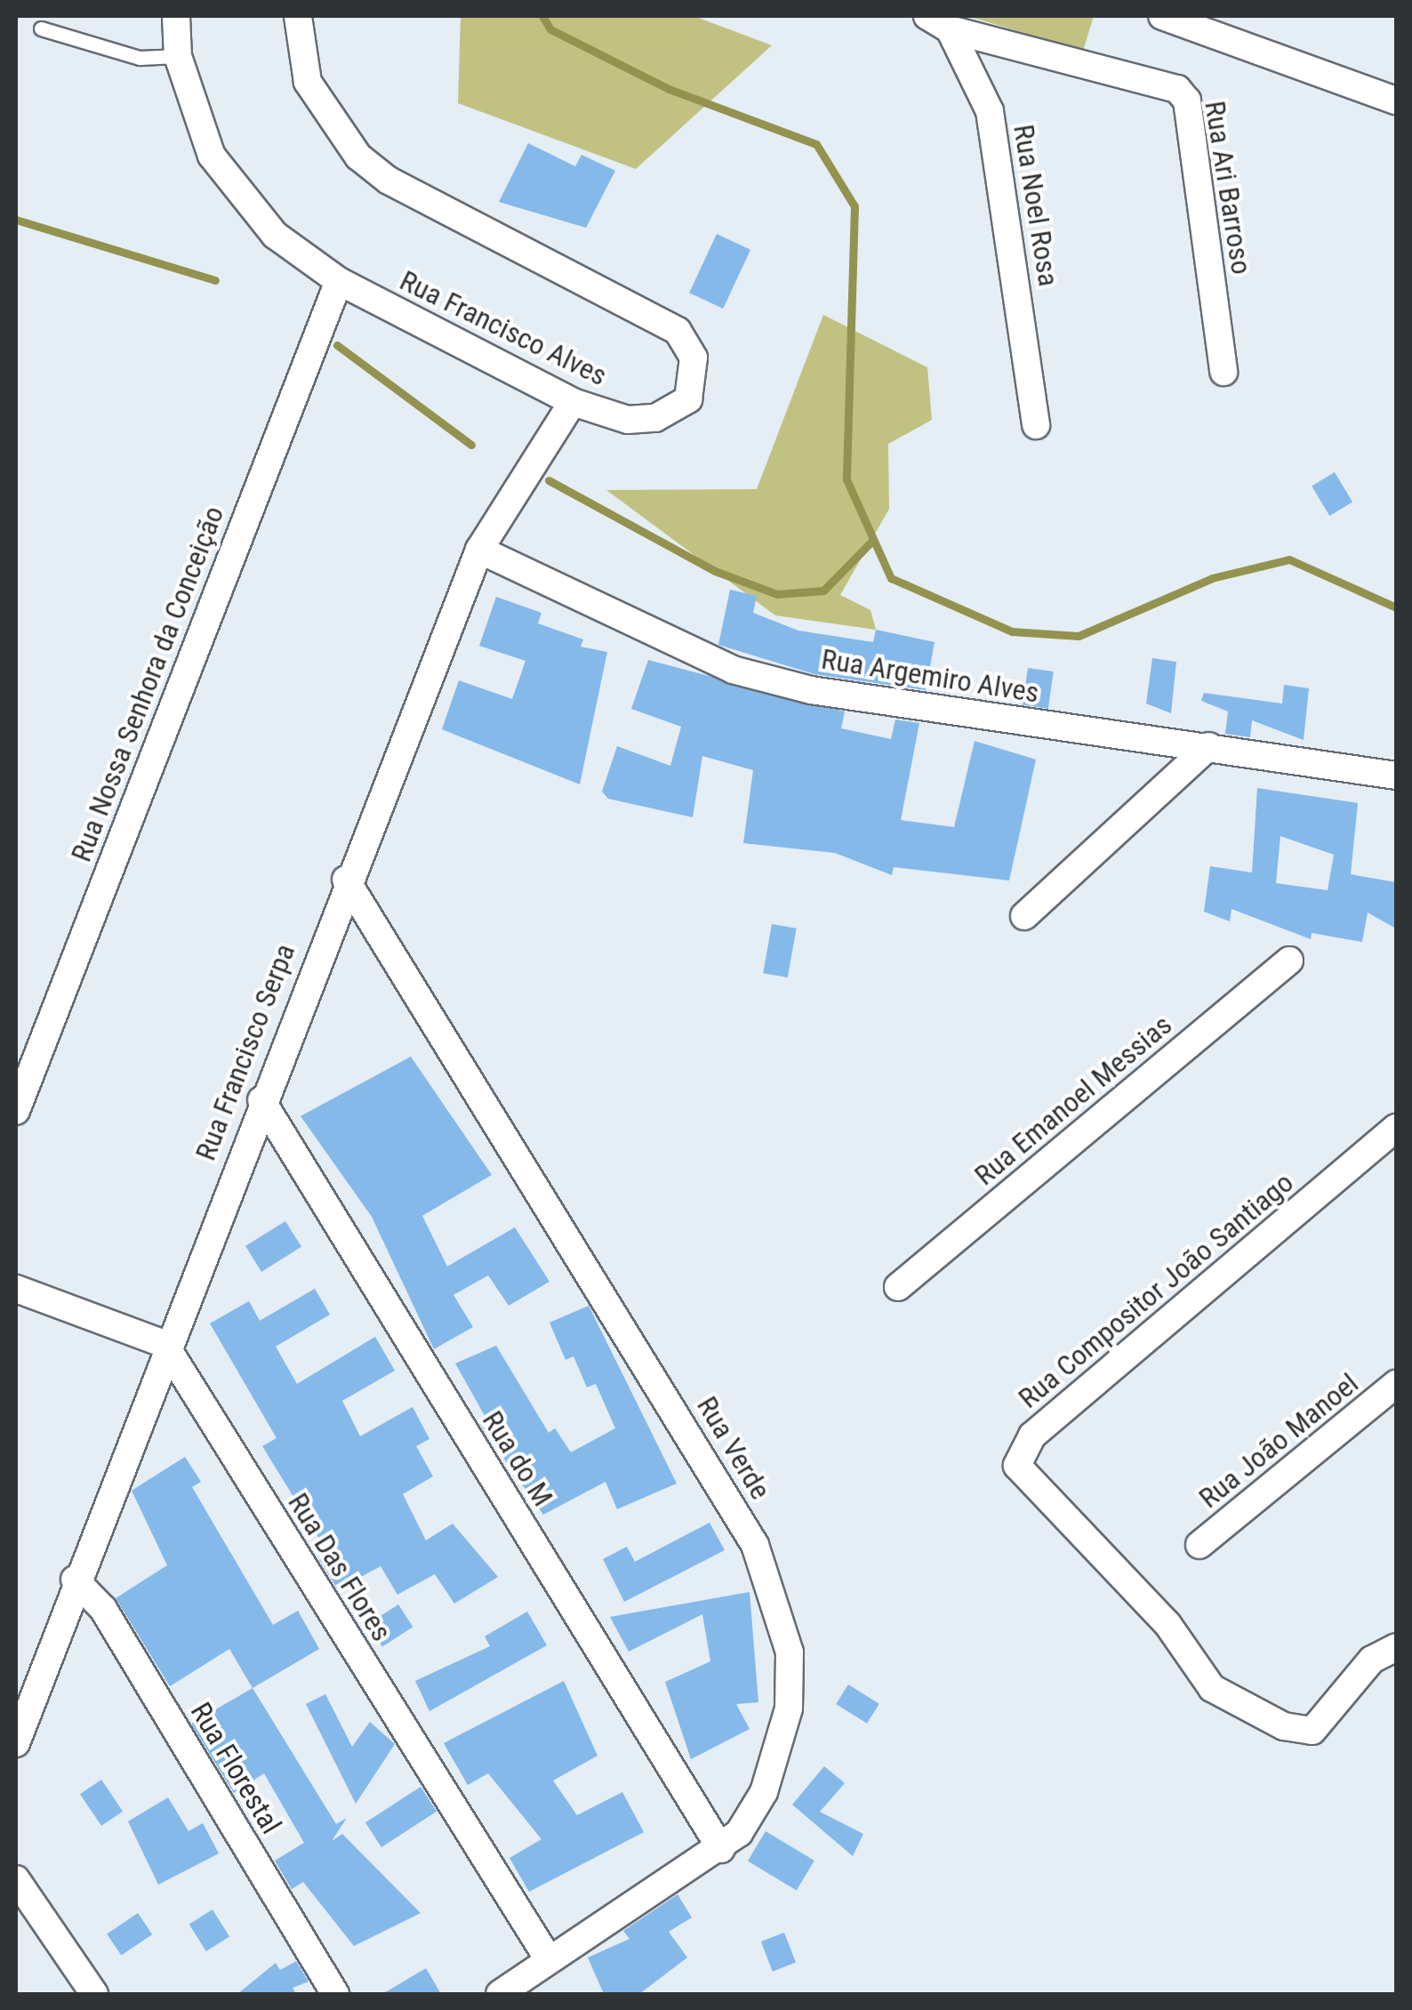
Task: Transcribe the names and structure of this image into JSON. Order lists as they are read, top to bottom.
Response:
{
  "streets": {
    "street": [
      "Rua Ari Barroso",
      "Rua Noel Rosa",
      "Rua Francisco Alves",
      "Rua Argemiro Alves",
      "Rua Nossa Senhora da Conceição",
      "Rua Francisco Serpa",
      "Rua Emanoel Messias",
      "Rua Compositor João Santiago",
      "Rua João Manoel",
      "Rua Verde",
      "Rua do M",
      "Rua Das Flores",
      "Rua Florestal"
    ]
  },
  "crossings": [
    ["Rua Ari Barroso", "Rua Noel Rosa"],
    ["Rua Francisco Alves", "Rua Nossa Senhora da Conceição"],
    ["Rua Francisco Alves", "Rua Francisco Serpa"],
    ["Rua Argemiro Alves", "Rua Francisco Serpa"],
    ["Rua Francisco Serpa", "Rua Verde"],
    ["Rua Francisco Serpa", "Rua do M"],
    ["Rua Francisco Serpa", "Rua Das Flores"],
    ["Rua Francisco Serpa", "Rua Florestal"],
    ["Rua Verde", "Rua do M"],
    ["Rua Verde", "Rua Das Flores"]
  ]
}
